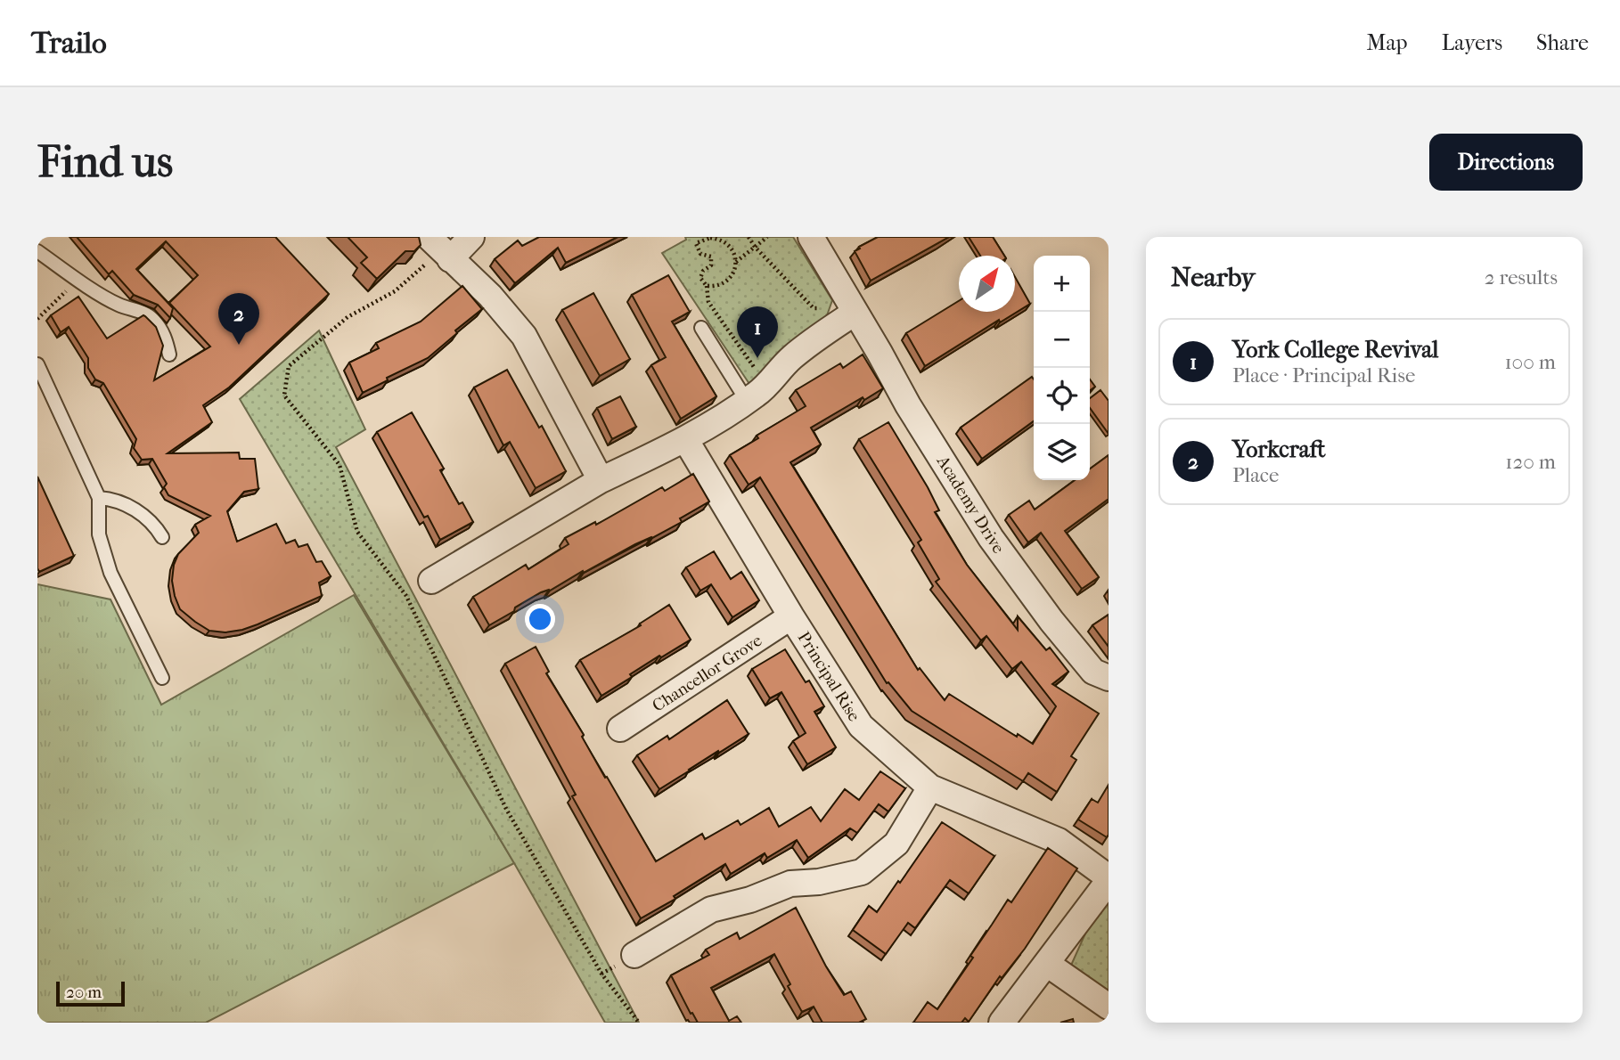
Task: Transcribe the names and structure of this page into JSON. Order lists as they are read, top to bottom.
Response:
{
  "streets": {
    "street": ["Academy Drive", "Chancellor Grove", "Principal Rise"]
  },
  "crossings": [
    ["Chancellor Grove", "Principal Rise"]
  ],
  "scale_bar": "20 m",
  "north": "top right",
  "page": {
    "header": "Trailo",
    "nav": ["Map", "Layers", "Share"],
    "buttons": "Directions",
    "title": "Find us",
    "heading": ["Nearby", "2 results"],
    "map_buttons": ["+", "−"],
    "pins": ["2", "1"],
    "list": [
      {
        "mark": "1",
        "name": "York College Revival",
        "note": "Place · Principal Rise",
        "value": "100 m"
      },
      {
        "mark": "2",
        "name": "Yorkcraft",
        "note": "Place",
        "value": "120 m"
      }
    ],
    "scale": "20 m"
  }
}
